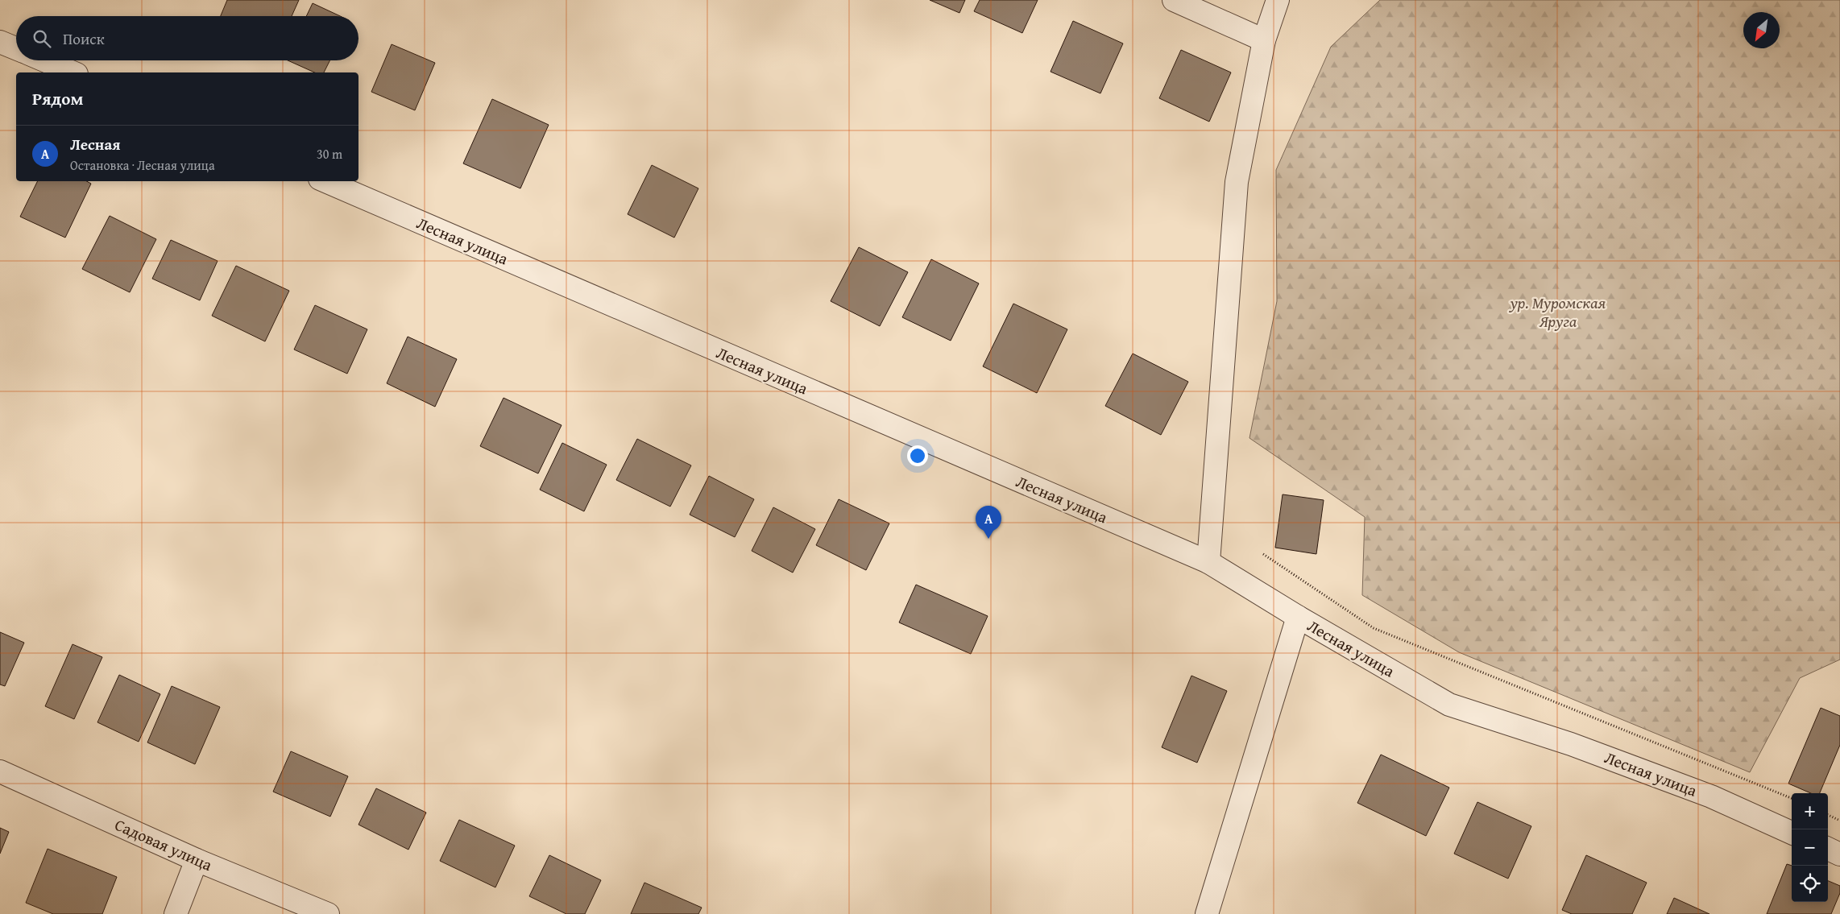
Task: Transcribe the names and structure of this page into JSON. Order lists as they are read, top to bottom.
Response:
{
  "streets": {
    "street": ["Лесная улица", "Садовая улица"]
  },
  "parks": ["ур. Муромская Яруга"],
  "north": "bottom left",
  "page": {
    "search": "Поиск",
    "heading": "Рядом",
    "list": [
      {
        "mark": "A",
        "name": "Лесная",
        "note": "Остановка · Лесная улица",
        "value": "30 m"
      }
    ],
    "pins": "A",
    "map_buttons": ["+", "−"]
  }
}
